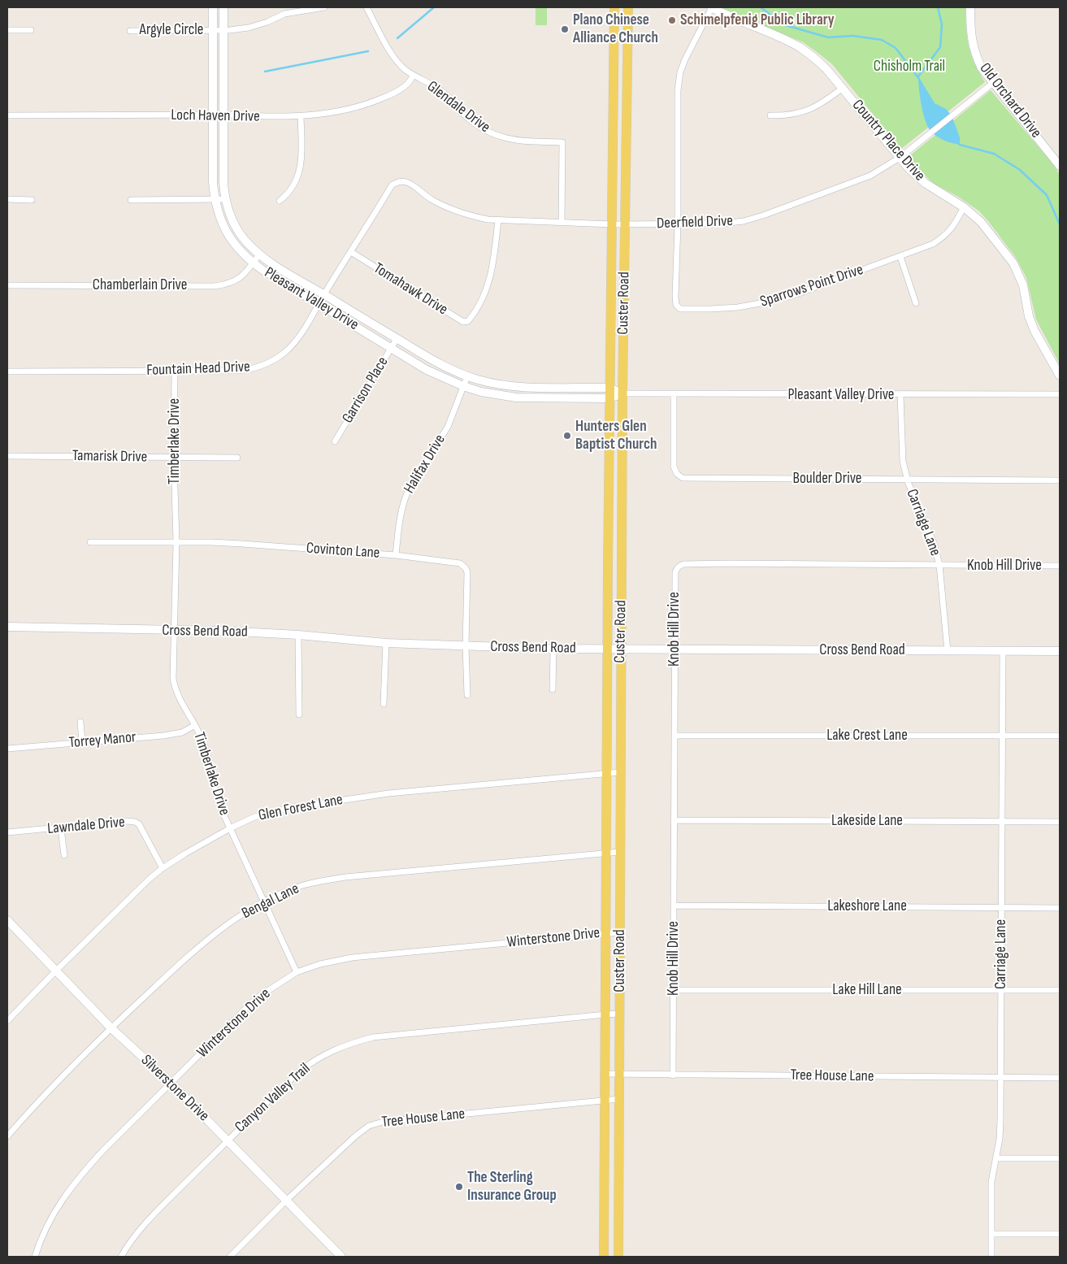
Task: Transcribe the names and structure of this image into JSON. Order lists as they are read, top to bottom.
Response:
{
  "streets": {
    "main road": ["Custer Road"],
    "street": [
      "Argyle Circle",
      "Old Orchard Drive",
      "Glendale Drive",
      "Loch Haven Drive",
      "Country Place Drive",
      "Deerfield Drive",
      "Chamberlain Drive",
      "Sparrows Point Drive",
      "Tomahawk Drive",
      "Pleasant Valley Drive",
      "Fountain Head Drive",
      "Garrison Place",
      "Timberlake Drive",
      "Tamarisk Drive",
      "Halifax Drive",
      "Boulder Drive",
      "Carriage Lane",
      "Covinton Lane",
      "Knob Hill Drive",
      "Cross Bend Road",
      "Lake Crest Lane",
      "Torrey Manor",
      "Glen Forest Lane",
      "Lakeside Lane",
      "Lawndale Drive",
      "Bengal Lane",
      "Lakeshore Lane",
      "Winterstone Drive",
      "Lake Hill Lane",
      "Tree House Lane",
      "Silverstone Drive",
      "Canyon Valley Trail"
    ]
  },
  "crossings": [
    ["Argyle Circle", "Pleasant Valley Drive"],
    ["Old Orchard Drive", "Deerfield Drive"],
    ["Glendale Drive", "Loch Haven Drive"],
    ["Glendale Drive", "Deerfield Drive"],
    ["Loch Haven Drive", "Pleasant Valley Drive"],
    ["Country Place Drive", "Deerfield Drive"],
    ["Country Place Drive", "Sparrows Point Drive"],
    ["Deerfield Drive", "Sparrows Point Drive"],
    ["Deerfield Drive", "Tomahawk Drive"],
    ["Deerfield Drive", "Custer Road"],
    ["Deerfield Drive", "Fountain Head Drive"],
    ["Chamberlain Drive", "Pleasant Valley Drive"],
    ["Tomahawk Drive", "Fountain Head Drive"],
    ["Pleasant Valley Drive", "Custer Road"],
    ["Pleasant Valley Drive", "Fountain Head Drive"],
    ["Pleasant Valley Drive", "Garrison Place"],
    ["Pleasant Valley Drive", "Halifax Drive"],
    ["Pleasant Valley Drive", "Boulder Drive"],
    ["Pleasant Valley Drive", "Carriage Lane"],
    ["Custer Road", "Cross Bend Road"],
    ["Custer Road", "Glen Forest Lane"],
    ["Custer Road", "Bengal Lane"],
    ["Custer Road", "Winterstone Drive"],
    ["Custer Road", "Tree House Lane"],
    ["Custer Road", "Canyon Valley Trail"],
    ["Fountain Head Drive", "Timberlake Drive"],
    ["Timberlake Drive", "Tamarisk Drive"],
    ["Timberlake Drive", "Covinton Lane"],
    ["Timberlake Drive", "Cross Bend Road"],
    ["Timberlake Drive", "Torrey Manor"],
    ["Timberlake Drive", "Glen Forest Lane"],
    ["Timberlake Drive", "Bengal Lane"],
    ["Timberlake Drive", "Winterstone Drive"],
    ["Halifax Drive", "Covinton Lane"],
    ["Boulder Drive", "Carriage Lane"],
    ["Carriage Lane", "Knob Hill Drive"],
    ["Carriage Lane", "Cross Bend Road"],
    ["Carriage Lane", "Lake Crest Lane"],
    ["Carriage Lane", "Lakeside Lane"],
    ["Carriage Lane", "Lakeshore Lane"],
    ["Carriage Lane", "Lake Hill Lane"],
    ["Carriage Lane", "Tree House Lane"],
    ["Covinton Lane", "Cross Bend Road"],
    ["Knob Hill Drive", "Cross Bend Road"],
    ["Knob Hill Drive", "Lake Crest Lane"],
    ["Knob Hill Drive", "Lakeside Lane"],
    ["Knob Hill Drive", "Lakeshore Lane"],
    ["Knob Hill Drive", "Lake Hill Lane"],
    ["Knob Hill Drive", "Tree House Lane"],
    ["Glen Forest Lane", "Lawndale Drive"],
    ["Glen Forest Lane", "Silverstone Drive"],
    ["Bengal Lane", "Silverstone Drive"],
    ["Winterstone Drive", "Silverstone Drive"],
    ["Tree House Lane", "Silverstone Drive"],
    ["Silverstone Drive", "Canyon Valley Trail"]
  ],
  "parks": ["Chisholm Trail"],
  "places": [
    "Schimelpfenig Public Library",
    "Plano Chinese Alliance Church",
    "Hunters Glen Baptist Church",
    "The Sterling Insurance Group"
  ]
}
